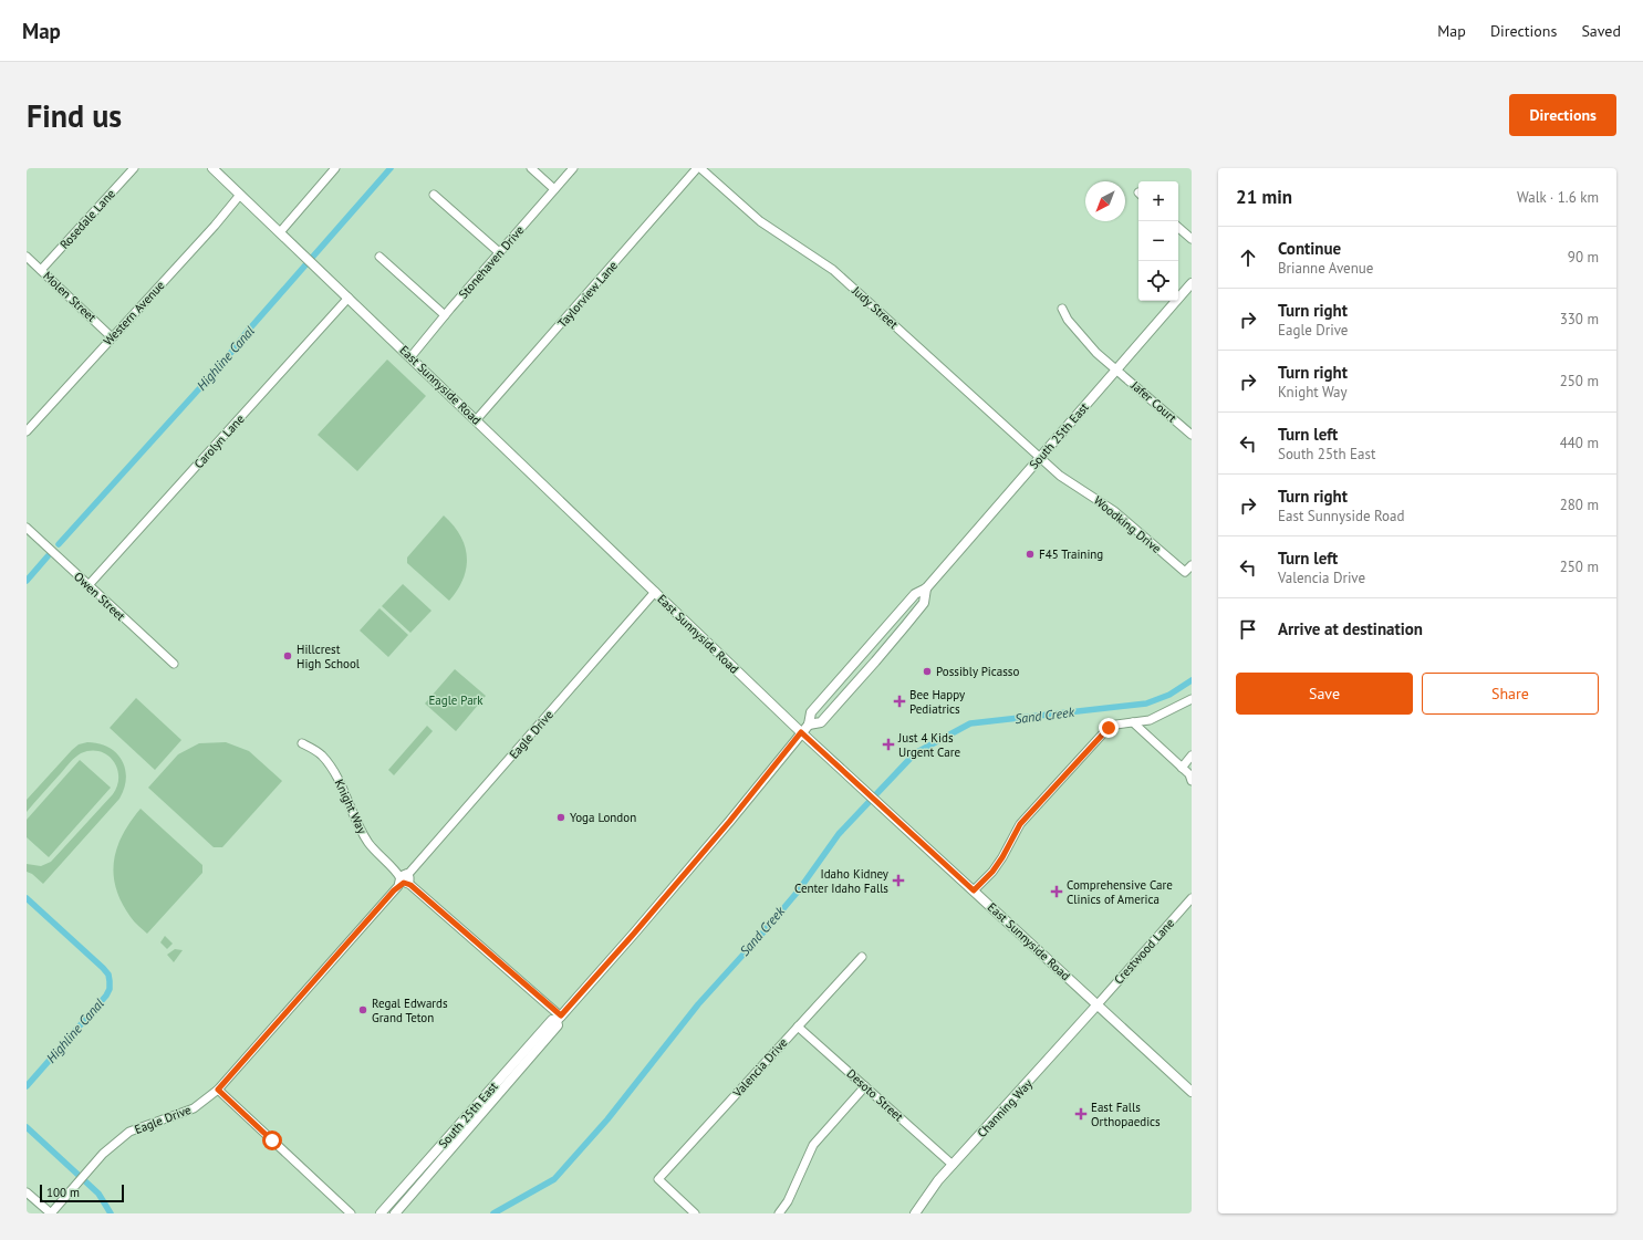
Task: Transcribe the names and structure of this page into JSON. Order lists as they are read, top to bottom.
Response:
{
  "streets": {
    "main road": ["East Sunnyside Road", "South 25th East", "Channing Way"],
    "street": [
      "Rosedale Lane",
      "Stonehaven Drive",
      "Taylorview Lane",
      "Molen Street",
      "Judy Street",
      "Western Avenue",
      "Jafer Court",
      "Carolyn Lane",
      "Woodking Drive",
      "Owen Street",
      "Eagle Drive",
      "Knight Way",
      "Crestwood Lane",
      "Valencia Drive",
      "Desoto Street"
    ]
  },
  "crossings": [
    ["Rosedale Lane", "Molen Street"],
    ["Stonehaven Drive", "East Sunnyside Road"],
    ["Taylorview Lane", "Judy Street"],
    ["Taylorview Lane", "East Sunnyside Road"],
    ["Molen Street", "Western Avenue"],
    ["Judy Street", "South 25th East"],
    ["Judy Street", "Woodking Drive"],
    ["Western Avenue", "East Sunnyside Road"],
    ["East Sunnyside Road", "South 25th East"],
    ["East Sunnyside Road", "Carolyn Lane"],
    ["East Sunnyside Road", "Eagle Drive"],
    ["East Sunnyside Road", "Crestwood Lane"],
    ["East Sunnyside Road", "Channing Way"],
    ["Jafer Court", "South 25th East"],
    ["South 25th East", "Woodking Drive"],
    ["South 25th East", "Knight Way"],
    ["Carolyn Lane", "Owen Street"],
    ["Eagle Drive", "Knight Way"],
    ["Crestwood Lane", "Channing Way"],
    ["Valencia Drive", "Desoto Street"],
    ["Desoto Street", "Channing Way"]
  ],
  "water": ["Highline Canal", "Sand Creek"],
  "parks": ["Eagle Park"],
  "places": {
    "other": [
      "F45 Training",
      "Hillcrest High School",
      "Possibly Picasso",
      "Yoga London",
      "Regal Edwards Grand Teton"
    ],
    "health": [
      "Bee Happy Pediatrics",
      "Just 4 Kids Urgent Care",
      "Idaho Kidney Center Idaho Falls",
      "Comprehensive Care Clinics of America",
      "East Falls Orthopaedics"
    ]
  },
  "scale_bar": "100 m",
  "north": "bottom left",
  "page": {
    "header": "Map",
    "nav": ["Map", "Directions", "Saved"],
    "buttons": [
      "Directions",
      ["Save", "Share"]
    ],
    "title": "Find us",
    "heading": ["21 min", "Walk · 1.6 km"],
    "map_buttons": ["+", "−"],
    "list": [
      ["Continue", "Brianne Avenue", "90 m"],
      ["Turn right", "Eagle Drive", "330 m"],
      ["Turn right", "Knight Way", "250 m"],
      ["Turn left", "South 25th East", "440 m"],
      ["Turn right", "East Sunnyside Road", "280 m"],
      ["Turn left", "Valencia Drive", "250 m"],
      "Arrive at destination"
    ],
    "scale": "100 m"
  }
}
